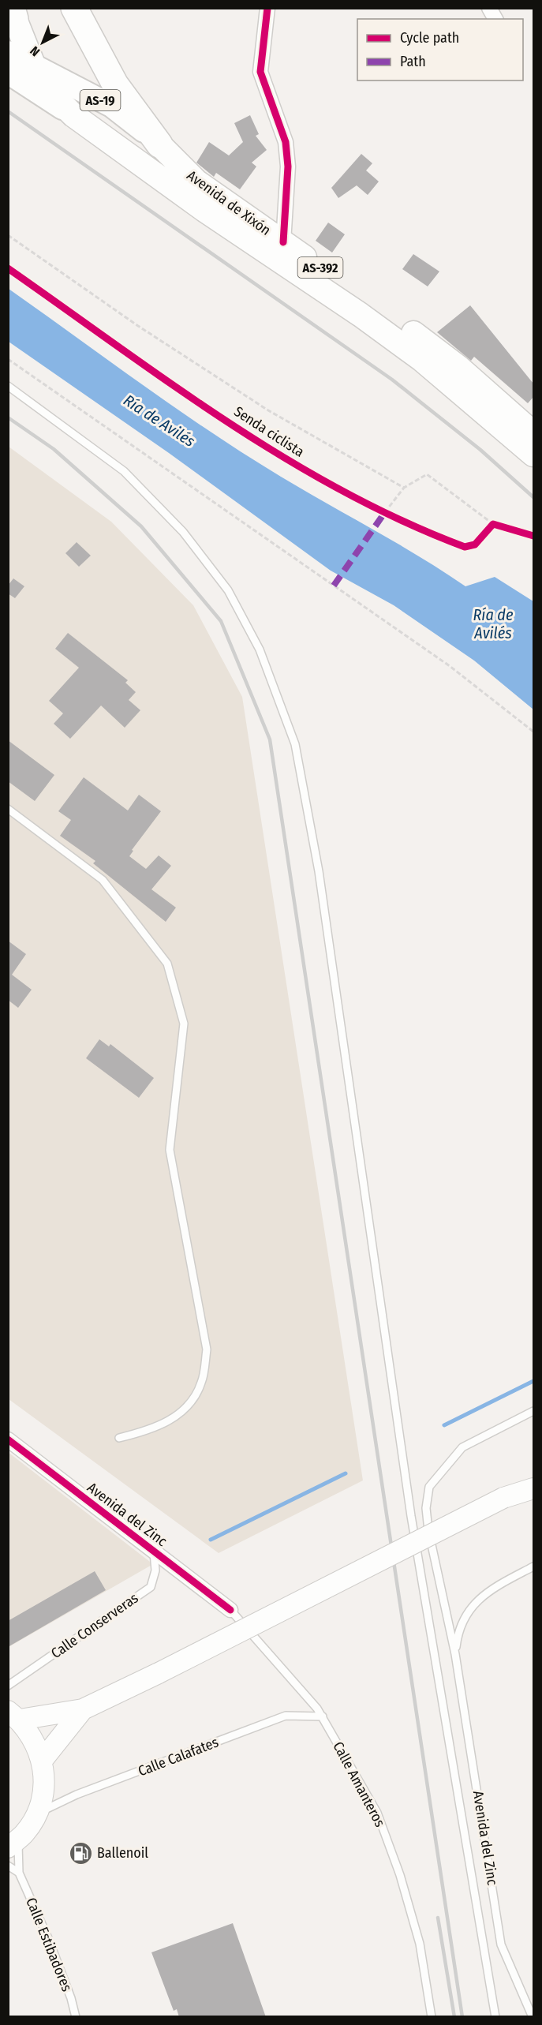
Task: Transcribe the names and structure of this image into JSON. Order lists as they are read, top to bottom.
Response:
{
  "streets": {
    "highway": ["Avenida de Xixón", "AS-392"],
    "main road": ["AS-19"],
    "street": ["Avenida del Zinc"],
    "lane": [
      "Calle Conserveras",
      "Calle Calafates",
      "Calle Amanteros",
      "Calle Estibadores"
    ],
    "cycle path": ["Senda ciclista"]
  },
  "crossings": [
    ["Avenida de Xixón", "AS-392"],
    ["Avenida del Zinc", "Calle Conserveras"],
    ["Avenida del Zinc", "Calle Amanteros"],
    ["Calle Calafates", "Calle Amanteros"]
  ],
  "water": ["Ría de Avilés"],
  "places": {
    "fuel station": ["Ballenoil"]
  },
  "legend": ["Cycle path", "Path"],
  "north": "bottom left"
}
